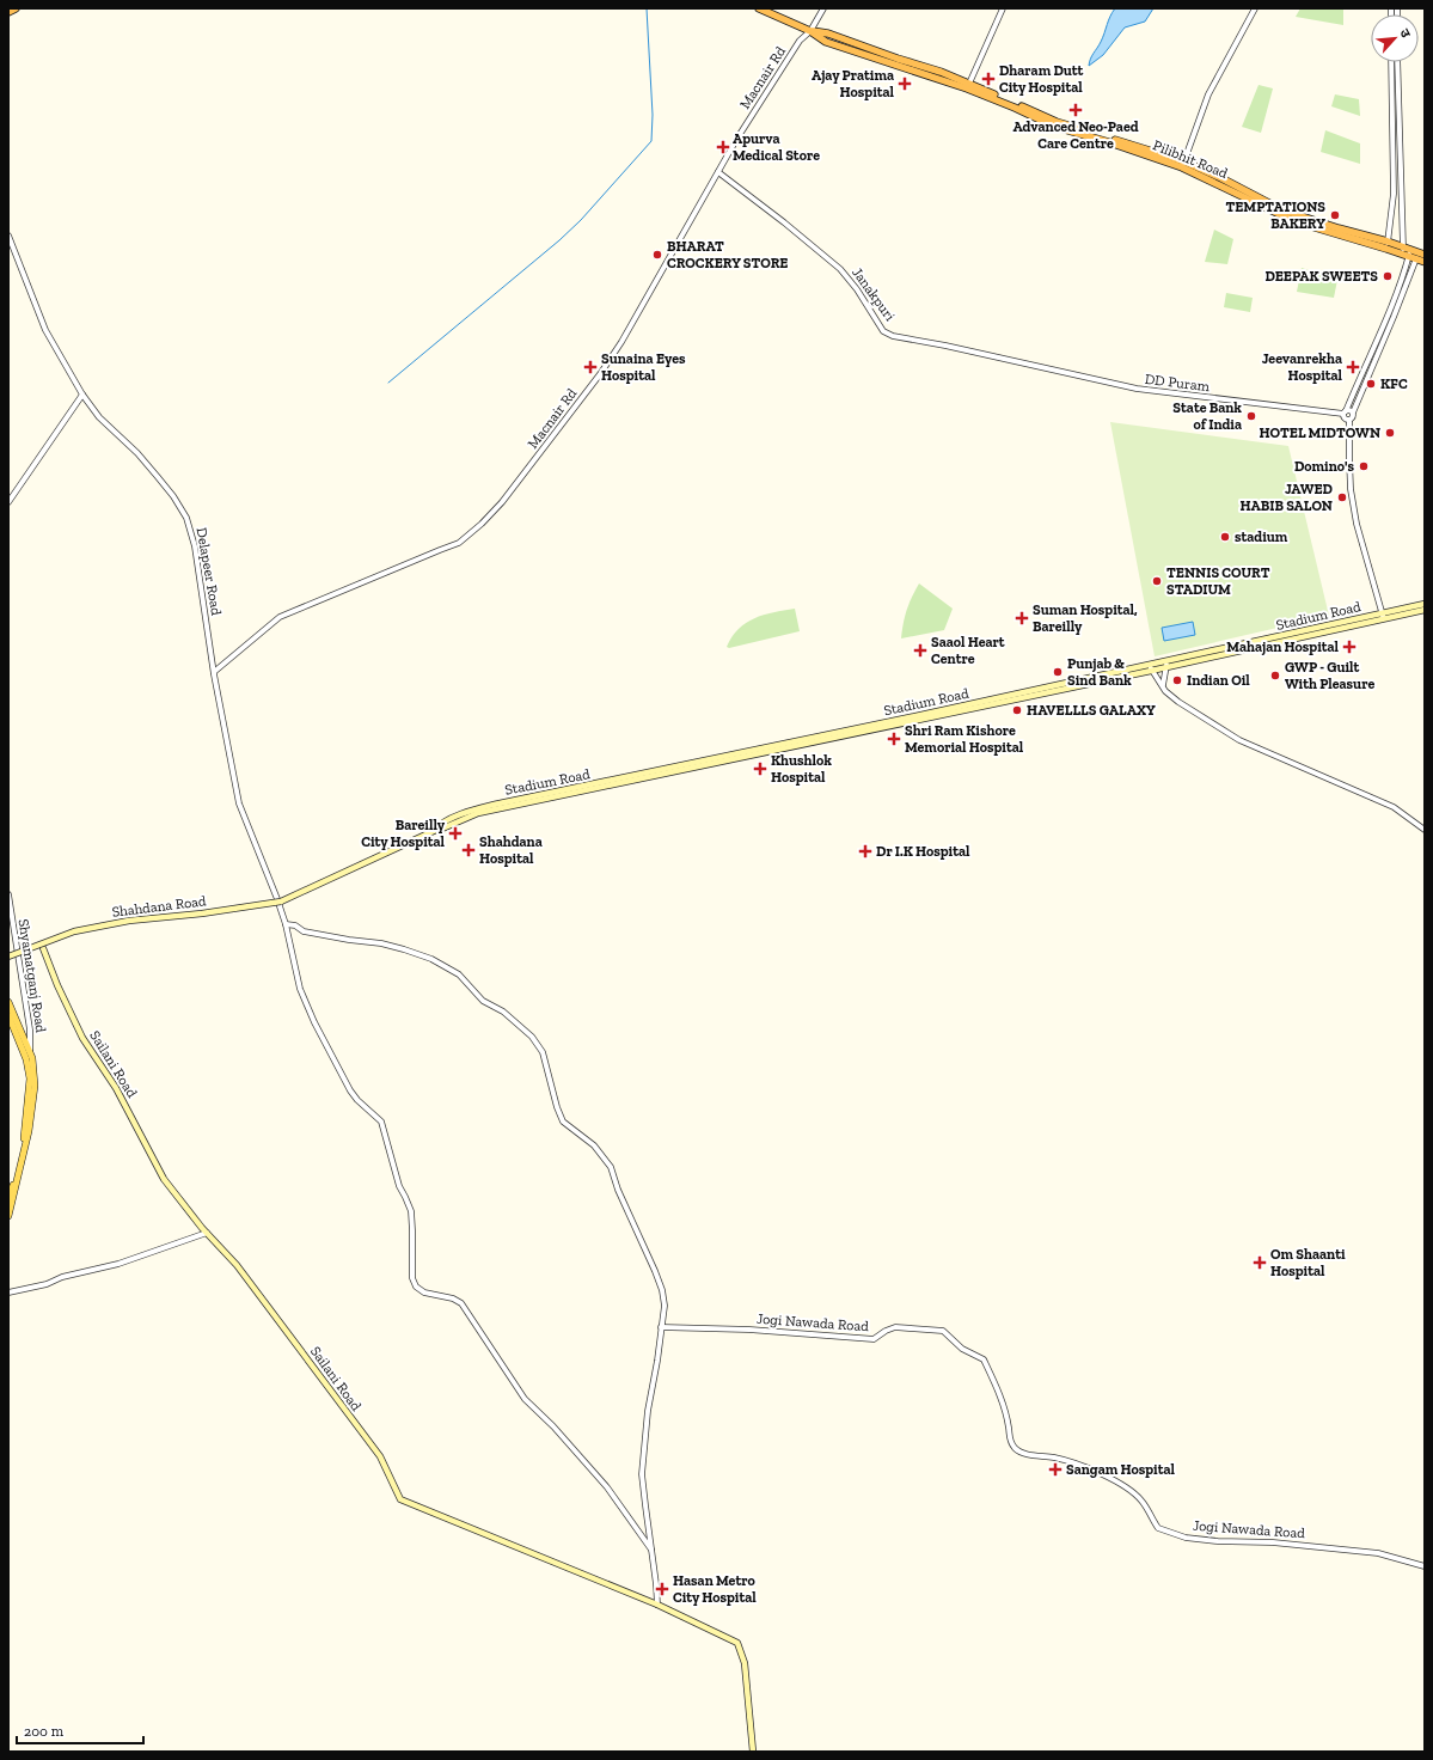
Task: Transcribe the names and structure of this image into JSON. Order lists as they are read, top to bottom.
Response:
{
  "streets": {
    "highway": ["Pilibhit Road"],
    "main road": ["Stadium Road", "Shahdana Road", "Sailani Road"],
    "street": [
      "Macnair Rd",
      "Janakpuri",
      "DD Puram",
      "Delapeer Road",
      "Shyamatganj Road",
      "Jogi Nawada Road"
    ]
  },
  "crossings": [
    ["Macnair Rd", "Pilibhit Road"],
    ["Macnair Rd", "Janakpuri"],
    ["Macnair Rd", "Delapeer Road"],
    ["Janakpuri", "DD Puram"],
    ["Delapeer Road", "Stadium Road"],
    ["Delapeer Road", "Shahdana Road"],
    ["Stadium Road", "Shahdana Road"],
    ["Shahdana Road", "Sailani Road"]
  ],
  "places": {
    "health": [
      "Dharam Dutt City Hospital",
      "Ajay Pratima Hospital",
      "Advanced Neo-Paed Care Centre",
      "Apurva Medical Store",
      "Sunaina Eyes Hospital",
      "Jeevanrekha Hospital",
      "Suman Hospital, Bareilly",
      "Mahajan Hospital",
      "Saaol Heart Centre",
      "Shri Ram Kishore Memorial Hospital",
      "Khushlok Hospital",
      "Bareilly City Hospital",
      "Shahdana Hospital",
      "Dr I.K Hospital",
      "Om Shaanti Hospital",
      "Sangam Hospital",
      "Hasan Metro City Hospital"
    ],
    "other": [
      "TEMPTATIONS BAKERY",
      "BHARAT CROCKERY STORE",
      "DEEPAK SWEETS",
      "KFC",
      "State Bank of India",
      "HOTEL MIDTOWN",
      "Domino's",
      "JAWED HABIB SALON",
      "stadium",
      "TENNIS COURT STADIUM",
      "Punjab & Sind Bank",
      "GWP - Guilt With Pleasure",
      "Indian Oil",
      "HAVELLLS GALAXY"
    ]
  },
  "scale_bar": "200 m",
  "north": "top right"
}
